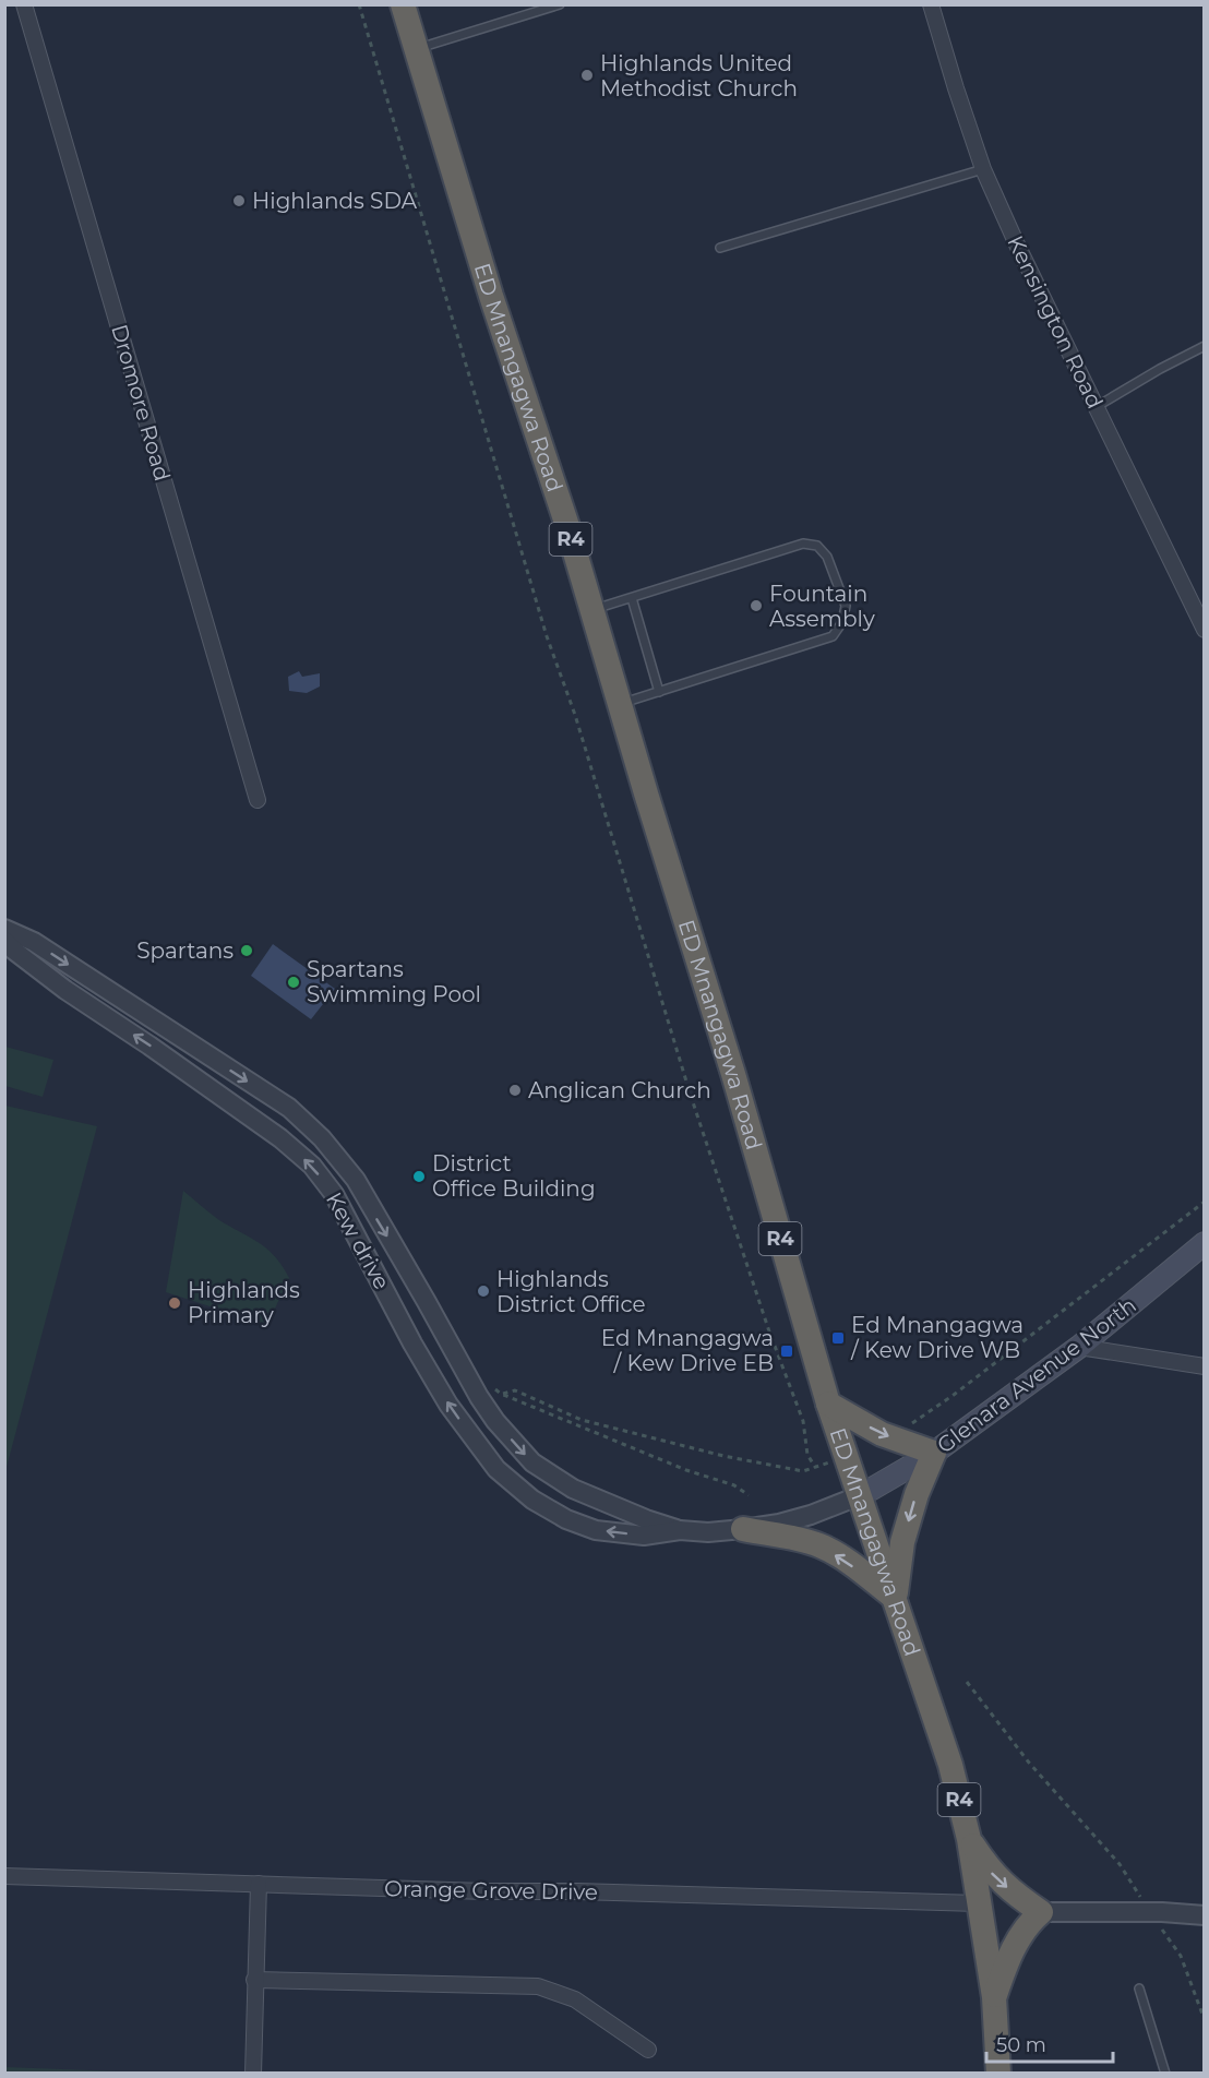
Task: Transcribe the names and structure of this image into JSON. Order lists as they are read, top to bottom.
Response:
{
  "streets": {
    "highway": ["ED Mnangagwa Road", "R4"],
    "main road": ["Glenara Avenue North"],
    "street": [
      "Kensington Road",
      "Dromore Road",
      "Kew drive",
      "Orange Grove Drive"
    ]
  },
  "crossings": [
    ["ED Mnangagwa Road", "Kew drive"],
    ["ED Mnangagwa Road", "Glenara Avenue North"],
    ["ED Mnangagwa Road", "Orange Grove Drive"],
    ["Kew drive", "Glenara Avenue North"]
  ],
  "places": {
    "other": [
      "Highlands United Methodist Church",
      "Highlands SDA",
      "Fountain Assembly",
      "Spartans",
      "Spartans Swimming Pool",
      "Anglican Church",
      "District Office Building",
      "Highlands District Office",
      "Highlands Primary"
    ],
    "transit": ["Ed Mnangagwa / Kew Drive WB", "Ed Mnangagwa / Kew Drive EB"]
  },
  "scale_bar": "50 m"
}
